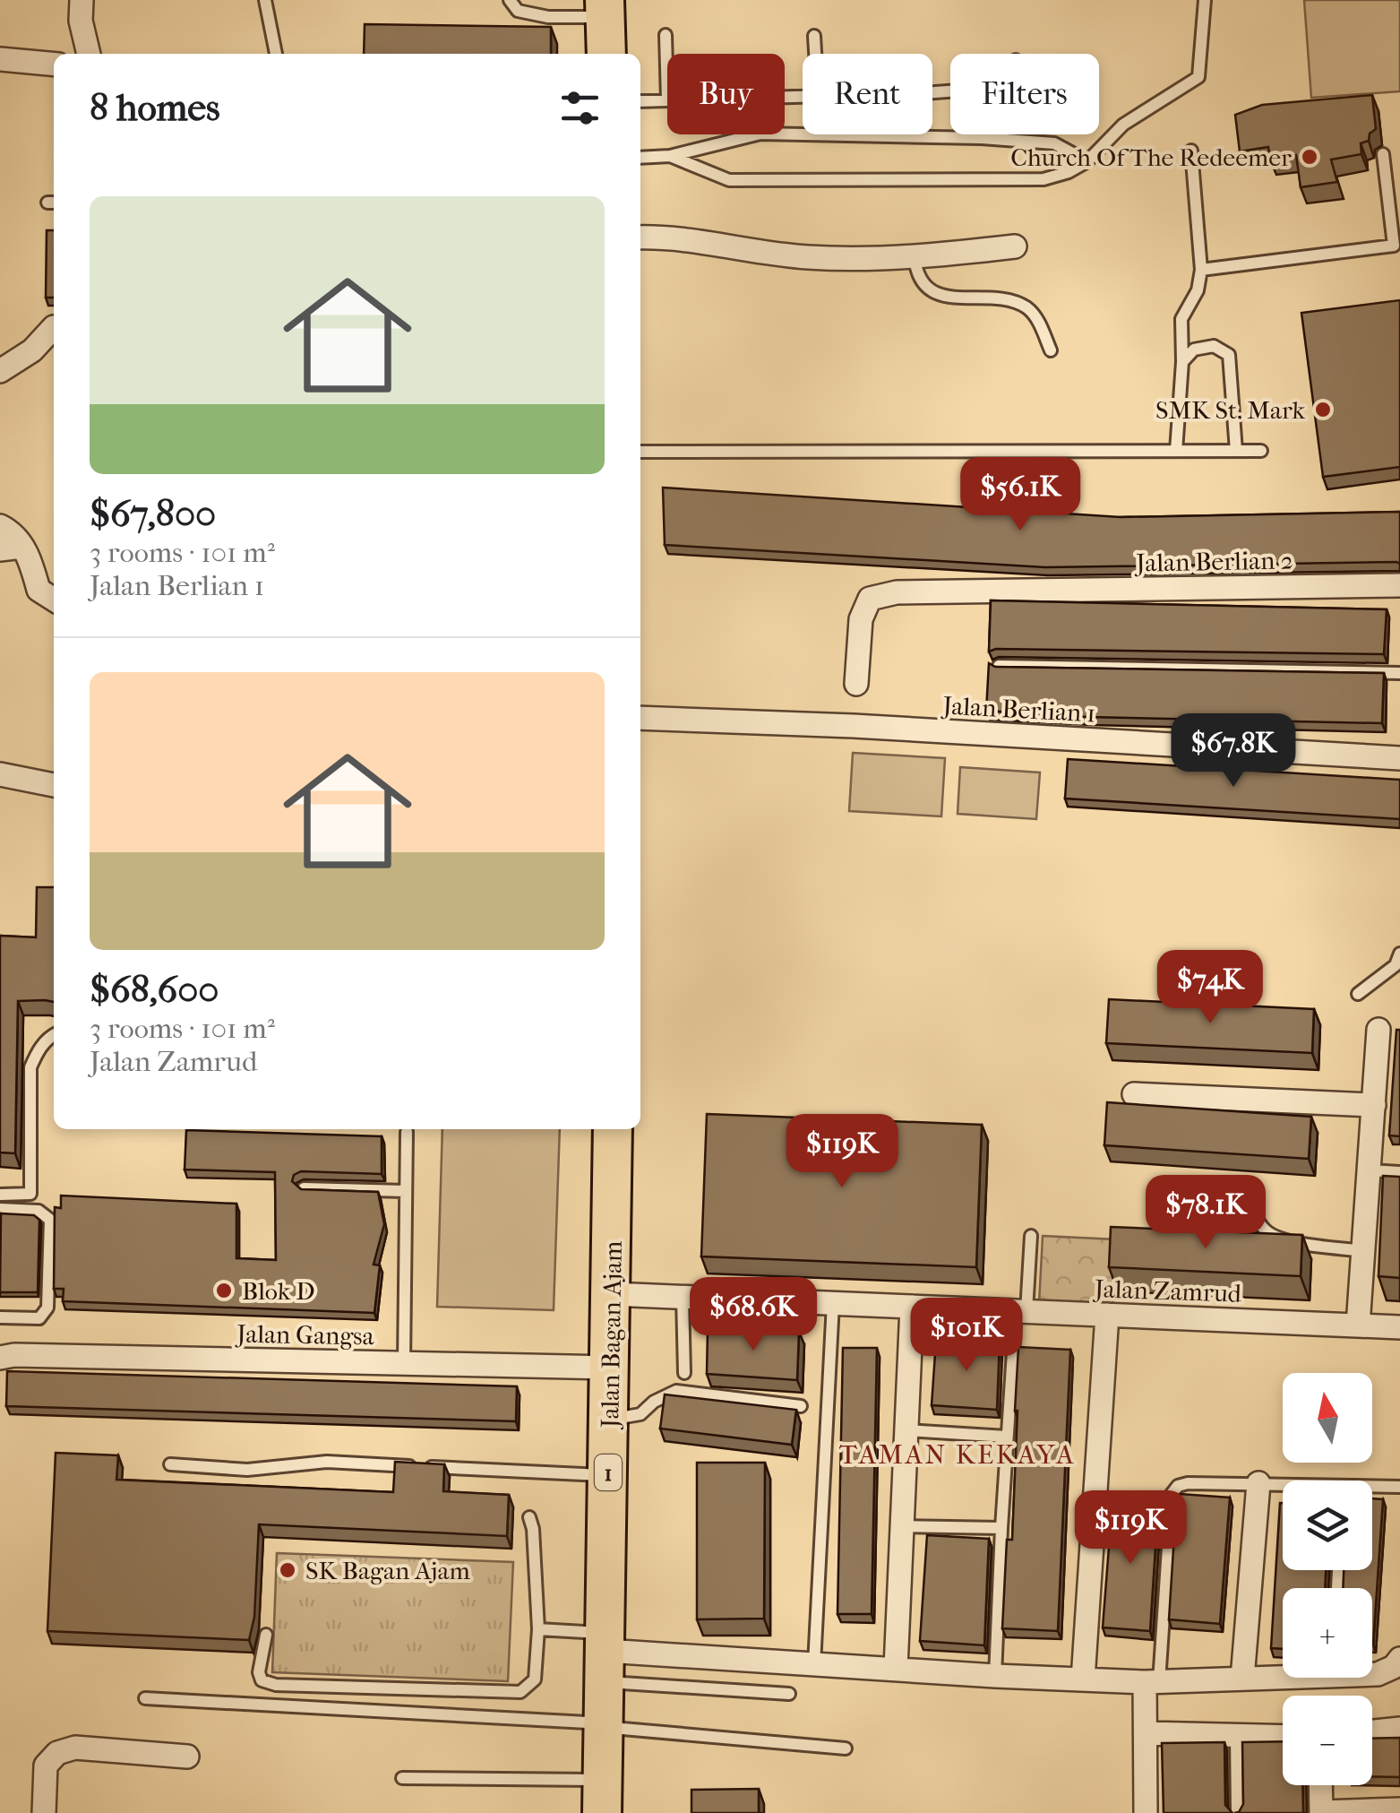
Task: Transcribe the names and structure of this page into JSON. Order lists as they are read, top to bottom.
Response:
{
  "streets": {
    "main road": ["Jalan Bagan Ajam", "1"],
    "street": [
      "Jalan Berlian 2",
      "Jalan Berlian 1",
      "Jalan Zamrud",
      "Jalan Gangsa"
    ]
  },
  "crossings": [
    ["Jalan Zamrud", "Jalan Bagan Ajam"],
    ["Jalan Gangsa", "Jalan Bagan Ajam"]
  ],
  "districts": ["TAMAN KEKAYA"],
  "places": [
    "Church Of The Redeemer",
    "SMK St. Mark",
    "Blok D",
    "SK Bagan Ajam"
  ],
  "north": "top",
  "page": {
    "chip": ["Buy", "Rent", "Filters"],
    "heading": "8 homes",
    "list": [
      {
        "name": "$67,800",
        "note": "3 rooms · 101 m² · Jalan Berlian 1"
      },
      {
        "name": "$68,600",
        "note": "3 rooms · 101 m² · Jalan Zamrud"
      }
    ],
    "price": [
      "$56.1K",
      "$67.8K",
      "$74K",
      "$119K",
      "$78.1K",
      "$68.6K",
      "$101K",
      "$119K"
    ],
    "map_buttons": ["+", "−"]
  }
}
